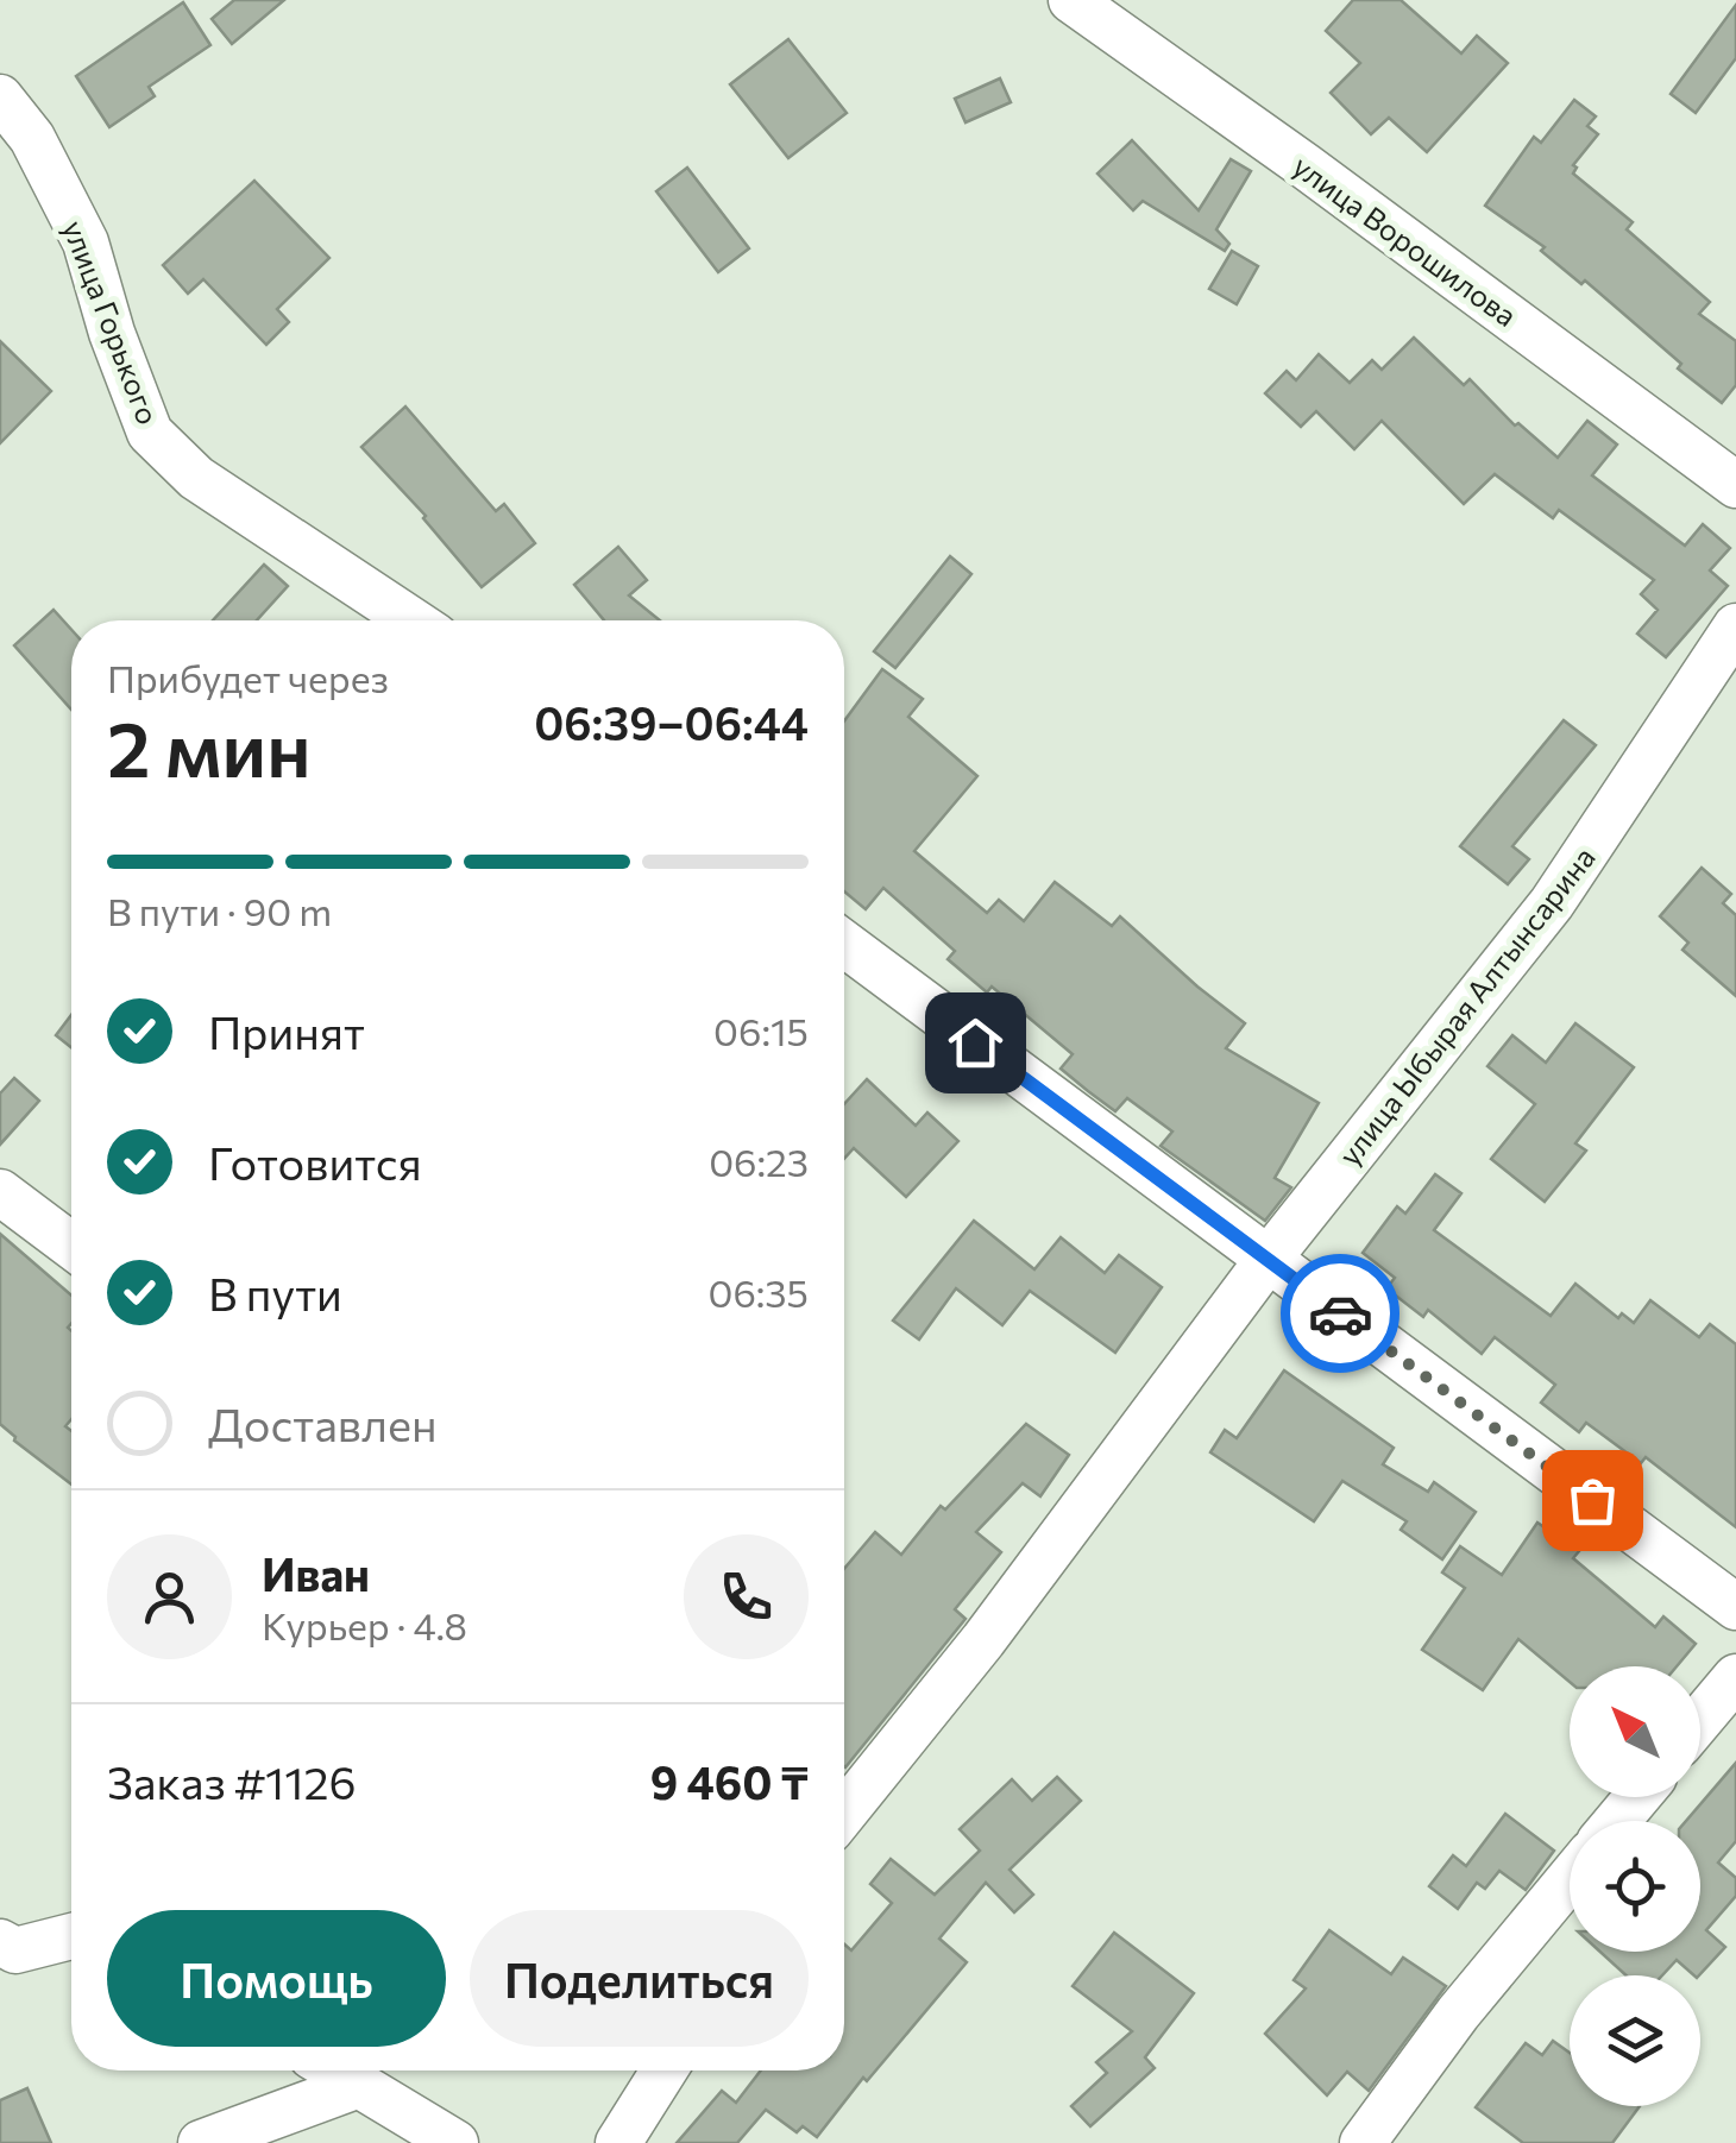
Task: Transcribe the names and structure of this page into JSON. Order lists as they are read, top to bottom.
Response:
{
  "streets": {
    "street": ["улица Ворошилова", "улица Горького", "улица Ыбырая Алтынсарина"]
  },
  "north": "top left",
  "page": {
    "heading": ["2 мин", "Прибудет через", "06:39–06:44"],
    "panel": [
      "Иван",
      "Курьер · 4.8",
      "Заказ #1126",
      "9 460 ₸"
    ],
    "bar": "В пути · 90 m",
    "list": [
      ["Принят", "06:15"],
      ["Готовится", "06:23"],
      ["В пути", "06:35"],
      "Доставлен"
    ],
    "buttons": ["Помощь", "Поделиться"]
  }
}
